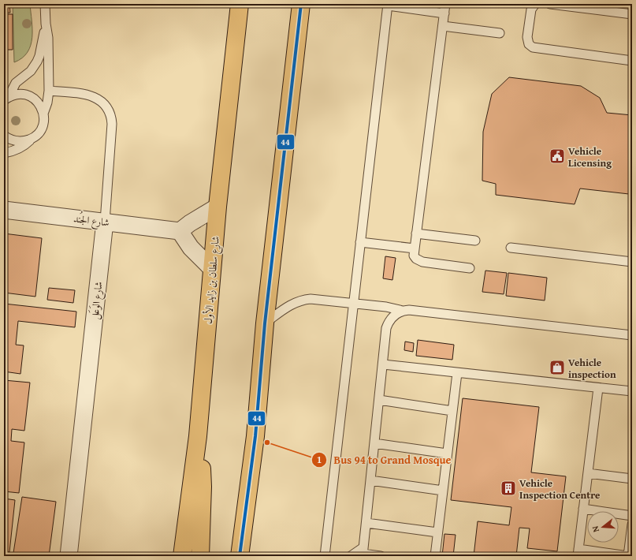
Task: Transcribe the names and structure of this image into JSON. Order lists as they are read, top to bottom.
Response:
{
  "streets": {
    "main road": ["شارع سلطان بن زايد الأول"],
    "street": ["شارع الجُند", "شارع الوَعَل"]
  },
  "crossings": [
    ["شارع الجُند", "شارع الوَعَل"]
  ],
  "places": {
    "public building": ["Vehicle Licensing"],
    "shop": ["Vehicle inspection"],
    "other": ["Bus 94 to Grand Mosque"],
    "building": ["Vehicle Inspection Centre"]
  },
  "lines": ["transit line 44"],
  "north": "left"
}
